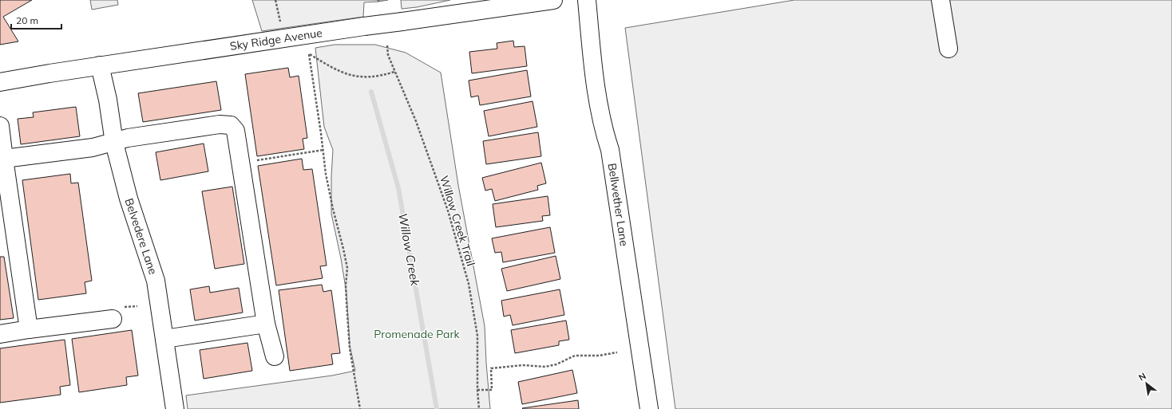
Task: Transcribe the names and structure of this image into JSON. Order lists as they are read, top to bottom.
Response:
{
  "streets": {
    "street": ["Sky Ridge Avenue", "Bellwether Lane", "Belvedere Lane"],
    "path": ["Willow Creek Trail"]
  },
  "crossings": [
    ["Sky Ridge Avenue", "Belvedere Lane"]
  ],
  "water": ["Willow Creek"],
  "parks": ["Promenade Park"],
  "scale_bar": "20 m",
  "north": "top left"
}
